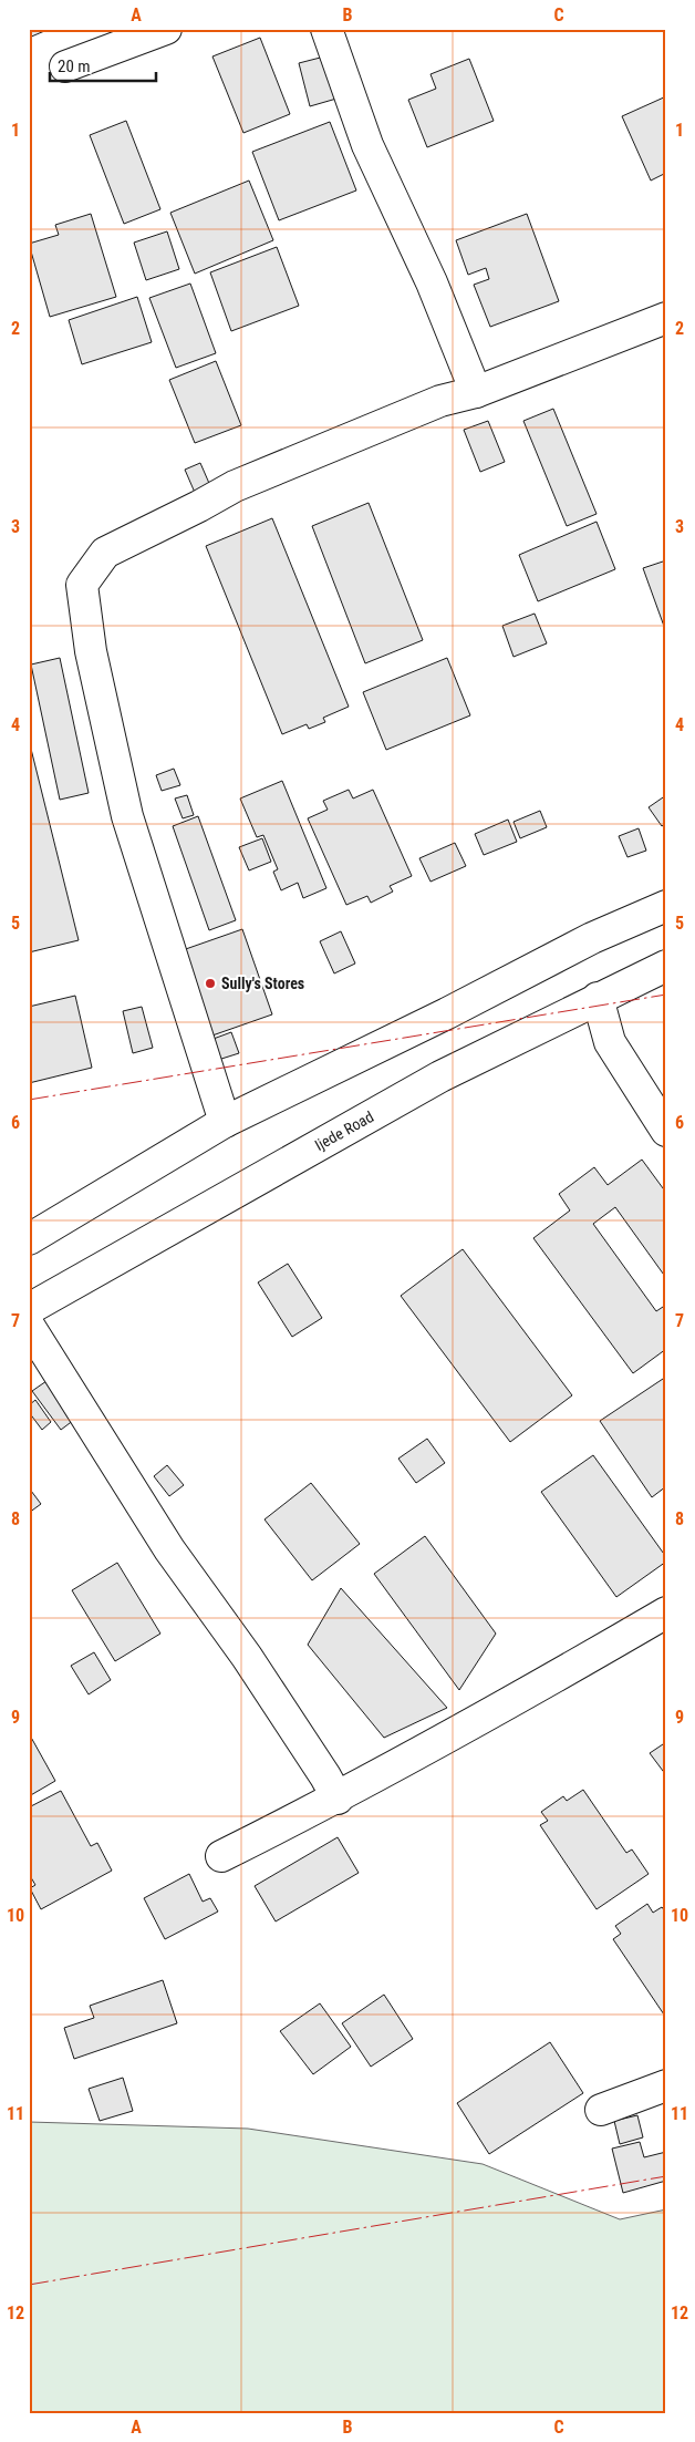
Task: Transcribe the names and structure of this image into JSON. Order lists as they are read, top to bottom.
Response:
{
  "streets": {
    "street": ["Ijede Road"]
  },
  "places": ["Sully's Stores"],
  "scale_bar": "20 m",
  "grid": {
    "columns": ["A", "B", "C"],
    "rows": [
      "1",
      "2",
      "3",
      "4",
      "5",
      "6",
      "7",
      "8",
      "9",
      "10",
      "11",
      "12"
    ]
  }
}
